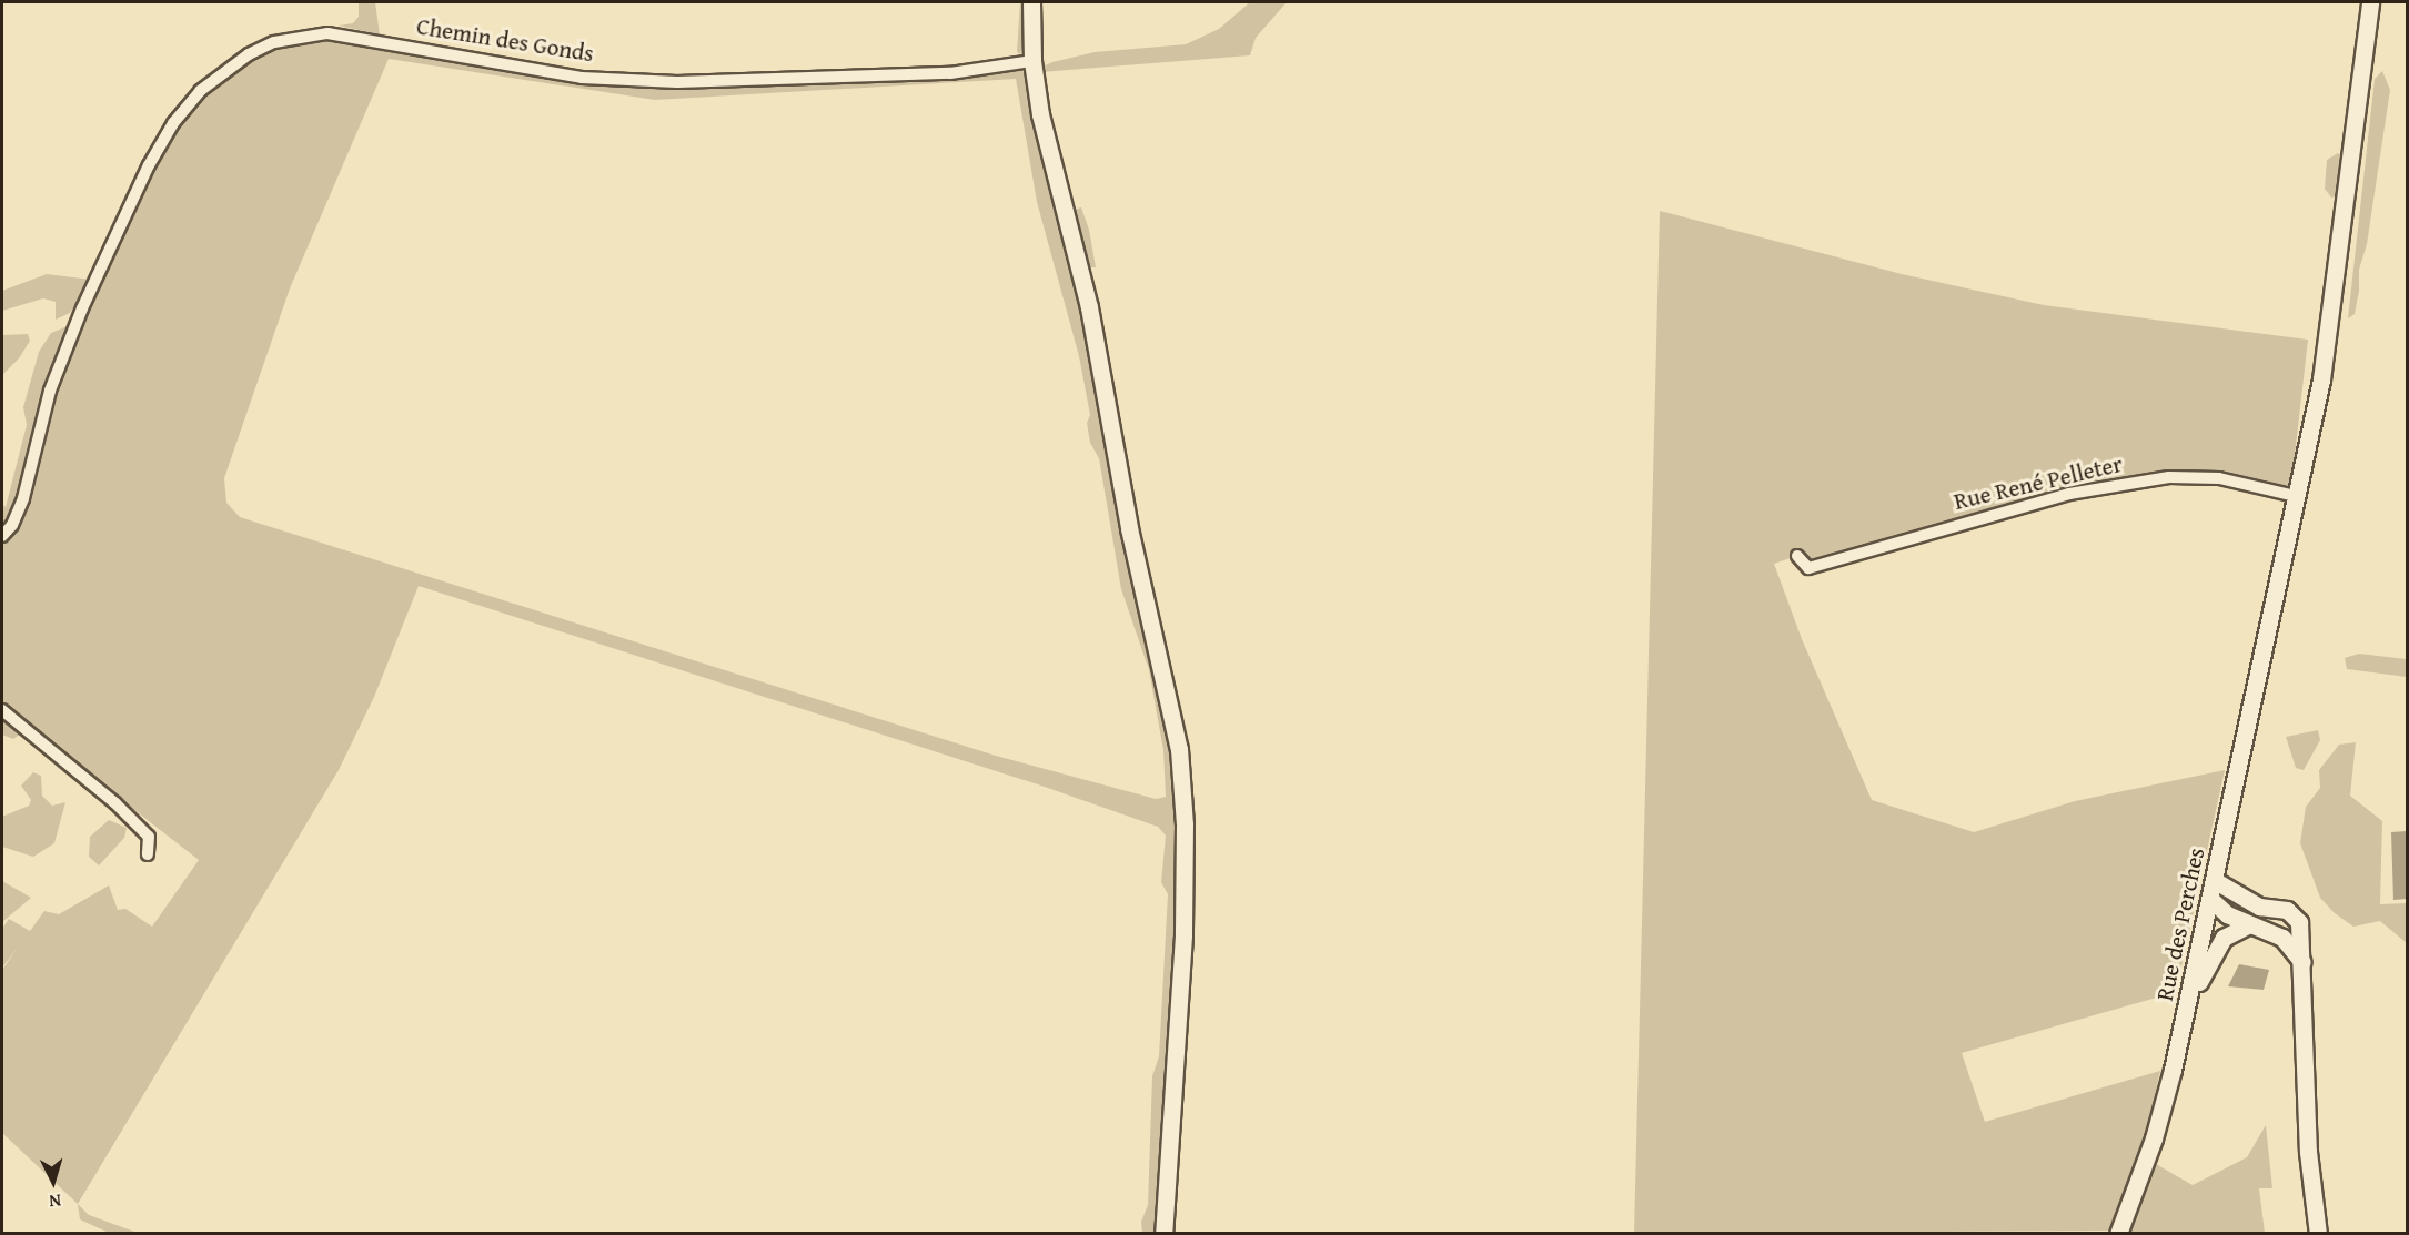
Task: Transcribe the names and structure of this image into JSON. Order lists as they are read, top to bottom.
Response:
{
  "streets": {
    "street": ["Chemin des Gonds", "Rue René Pelleter", "Rue des Perches"]
  },
  "crossings": [
    ["Rue René Pelleter", "Rue des Perches"]
  ],
  "north": "bottom"
}
